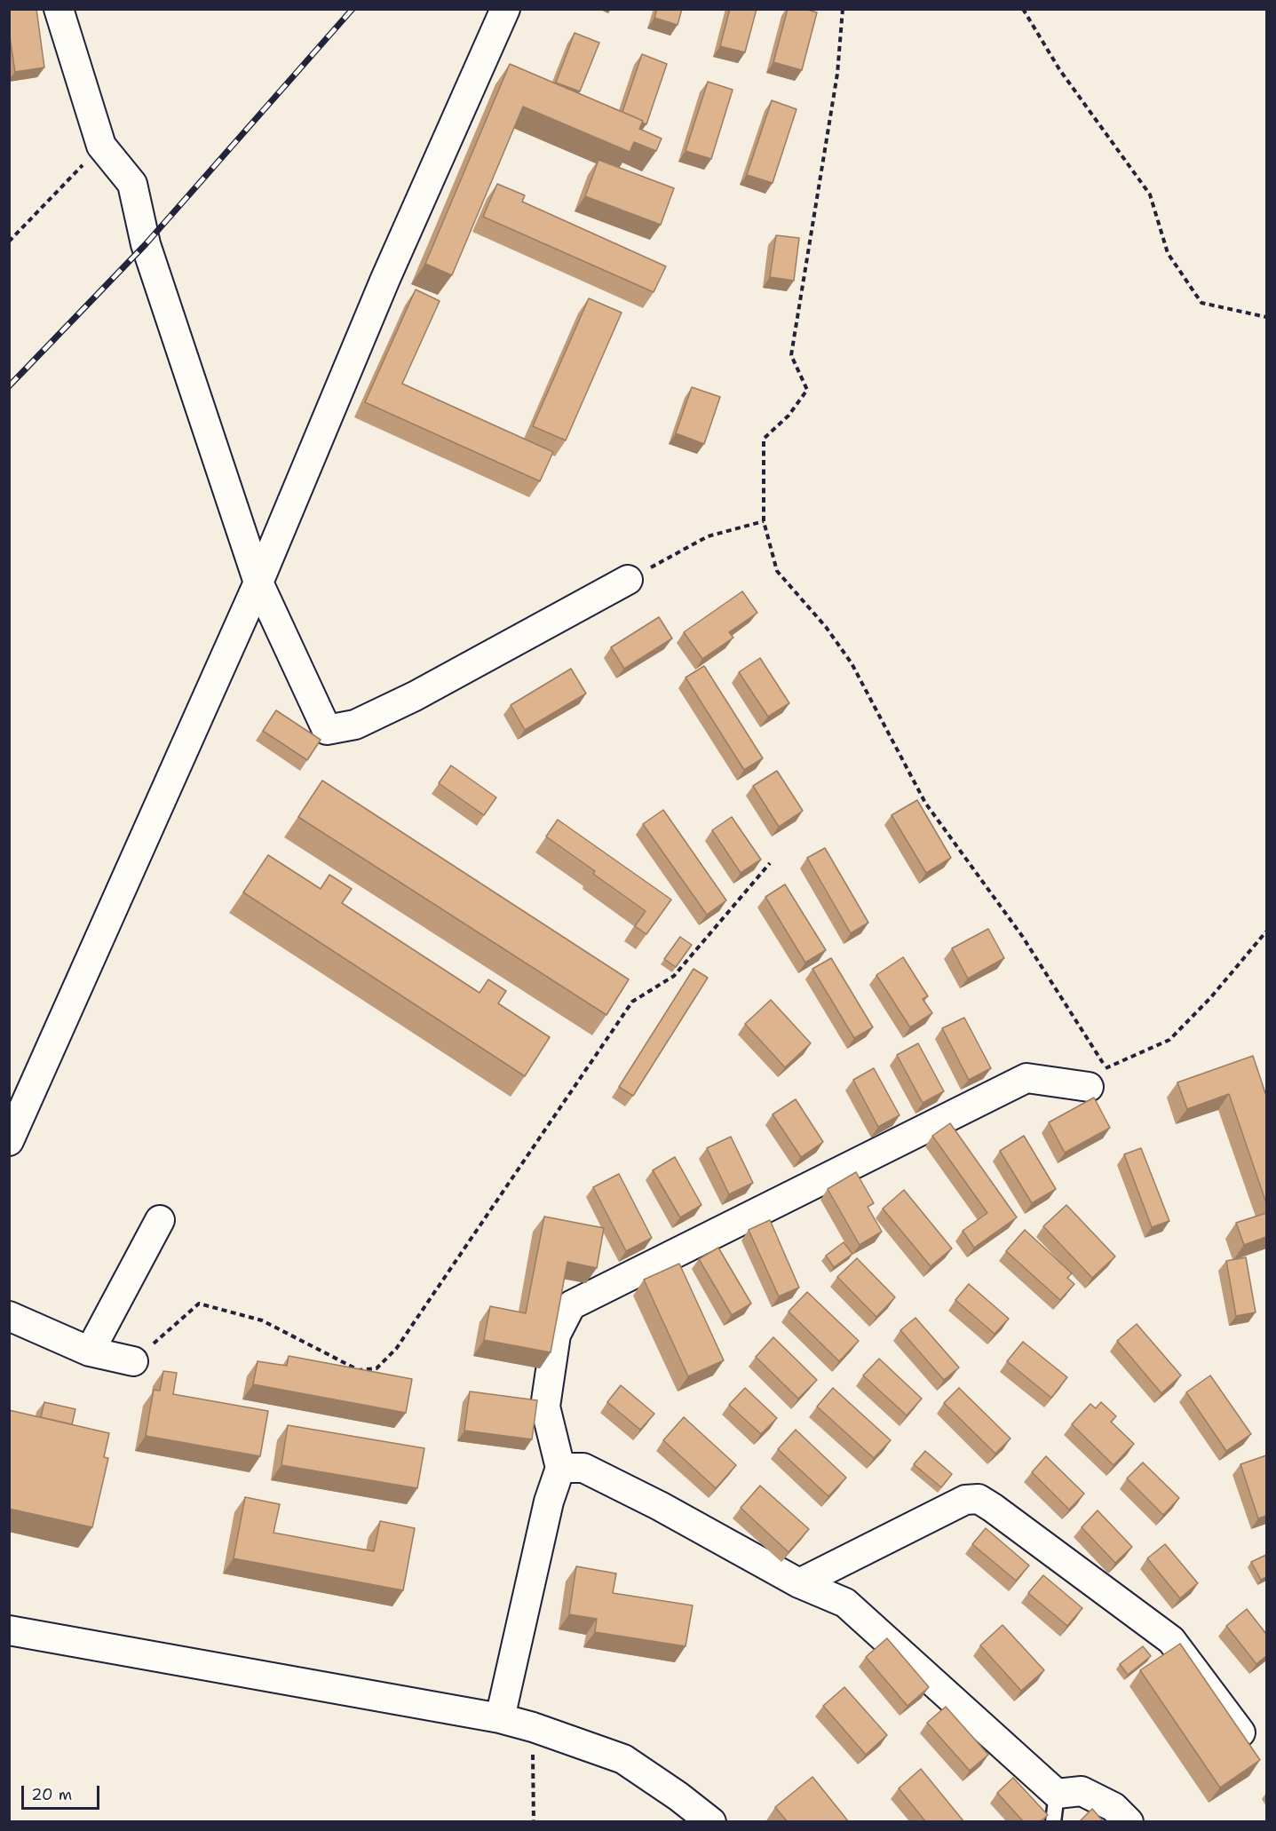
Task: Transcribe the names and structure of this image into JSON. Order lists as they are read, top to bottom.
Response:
{
  "scale_bar": "20 m"
}
